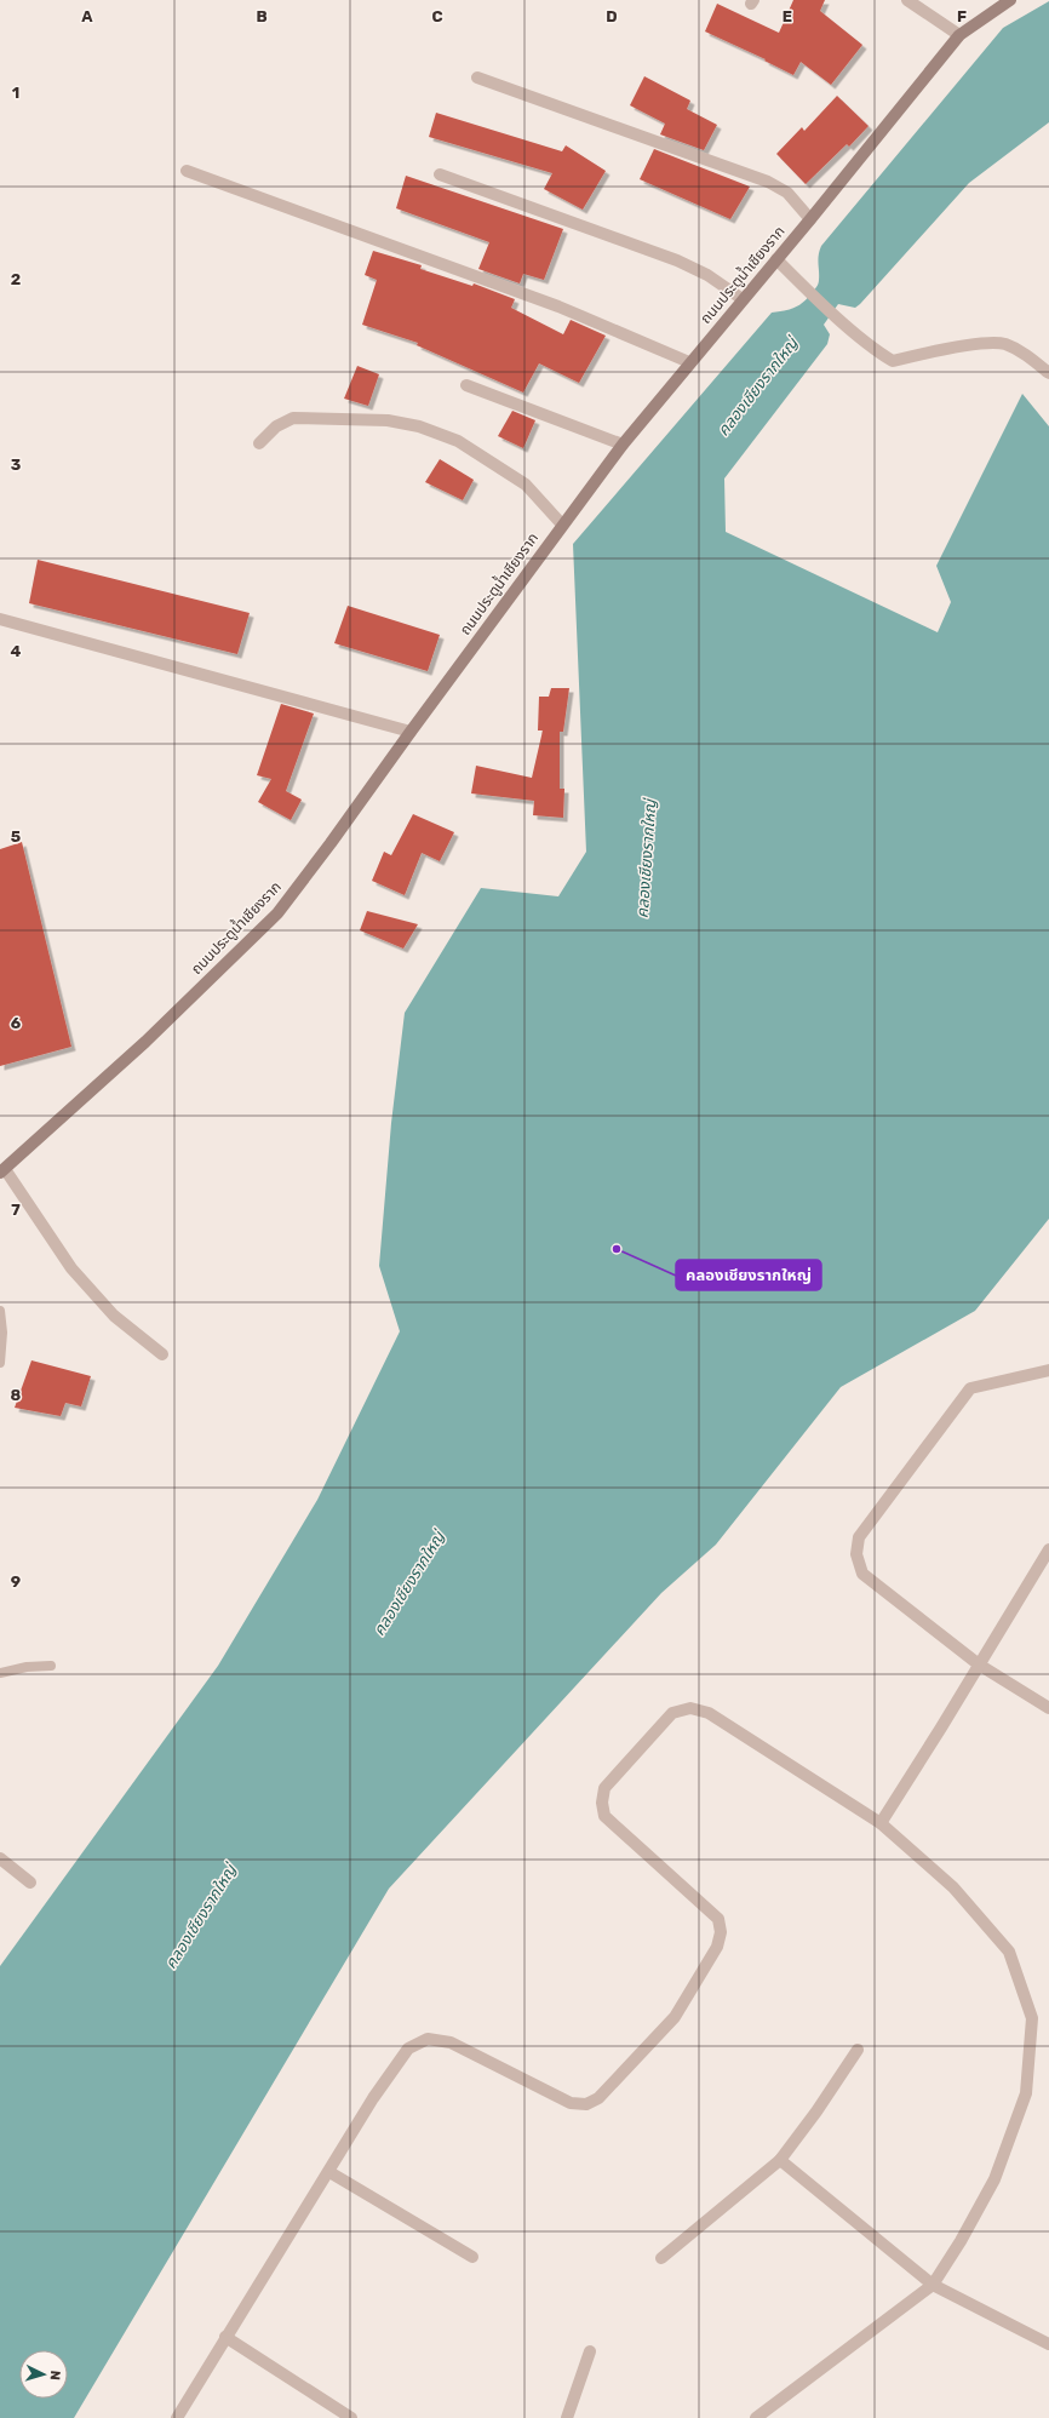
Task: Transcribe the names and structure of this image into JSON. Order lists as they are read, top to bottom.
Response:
{
  "streets": {
    "street": ["ถนนประตูน้ำเชียงราก"]
  },
  "water": ["คลองเชียงรากใหญ่"],
  "places": ["คลองเชียงรากใหญ่"],
  "north": "right",
  "grid": {
    "columns": [
      "A",
      "B",
      "C",
      "D",
      "E",
      "F"
    ],
    "rows": [
      "1",
      "2",
      "3",
      "4",
      "5",
      "6",
      "7",
      "8",
      "9"
    ]
  }
}
